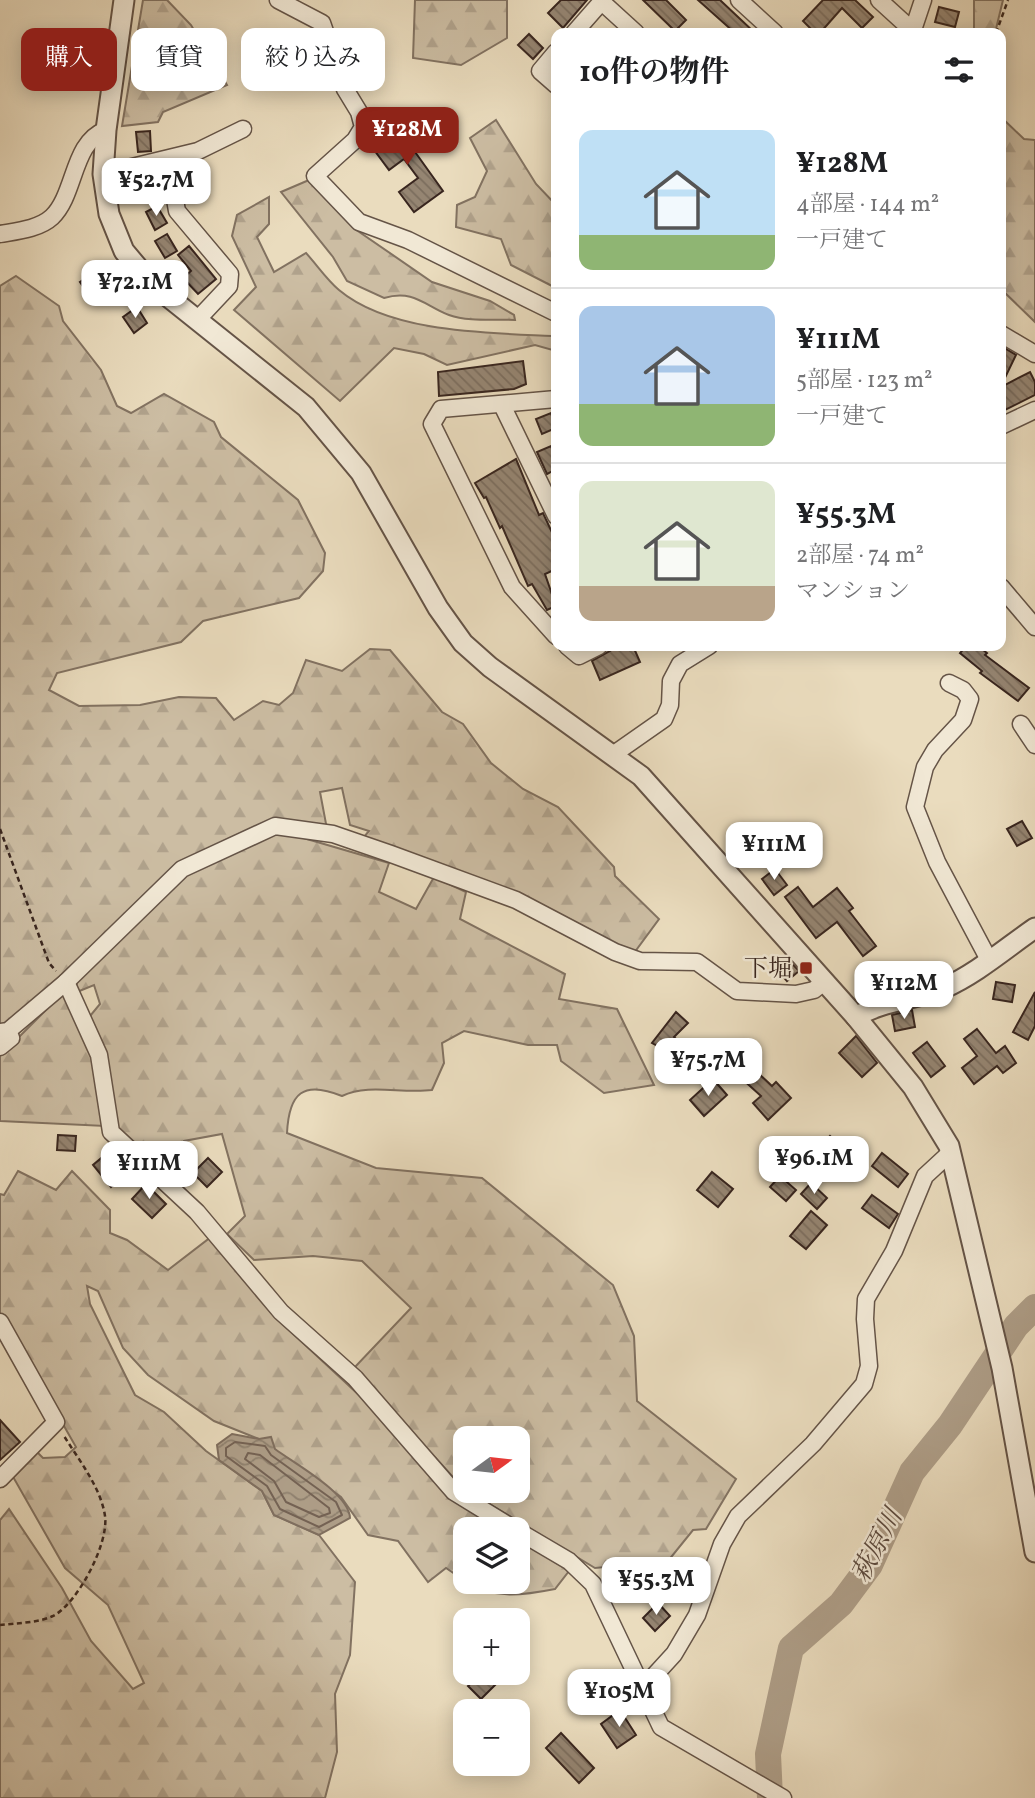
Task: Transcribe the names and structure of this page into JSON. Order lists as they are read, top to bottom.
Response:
{
  "water": ["萩原川"],
  "places": {
    "transit": ["下堀"]
  },
  "north": "right",
  "page": {
    "chip": ["購入", "賃貸", "絞り込み"],
    "heading": "10件の物件",
    "price": [
      "¥128M",
      "¥52.7M",
      "¥72.1M",
      "¥111M",
      "¥112M",
      "¥75.7M",
      "¥96.1M",
      "¥111M",
      "¥55.3M",
      "¥105M"
    ],
    "list": [
      {
        "name": "¥128M",
        "note": "4部屋 · 144 m² · 一戸建て"
      },
      {
        "name": "¥111M",
        "note": "5部屋 · 123 m² · 一戸建て"
      },
      {
        "name": "¥55.3M",
        "note": "2部屋 · 74 m² · マンション"
      }
    ],
    "map_buttons": ["+", "−"]
  }
}
